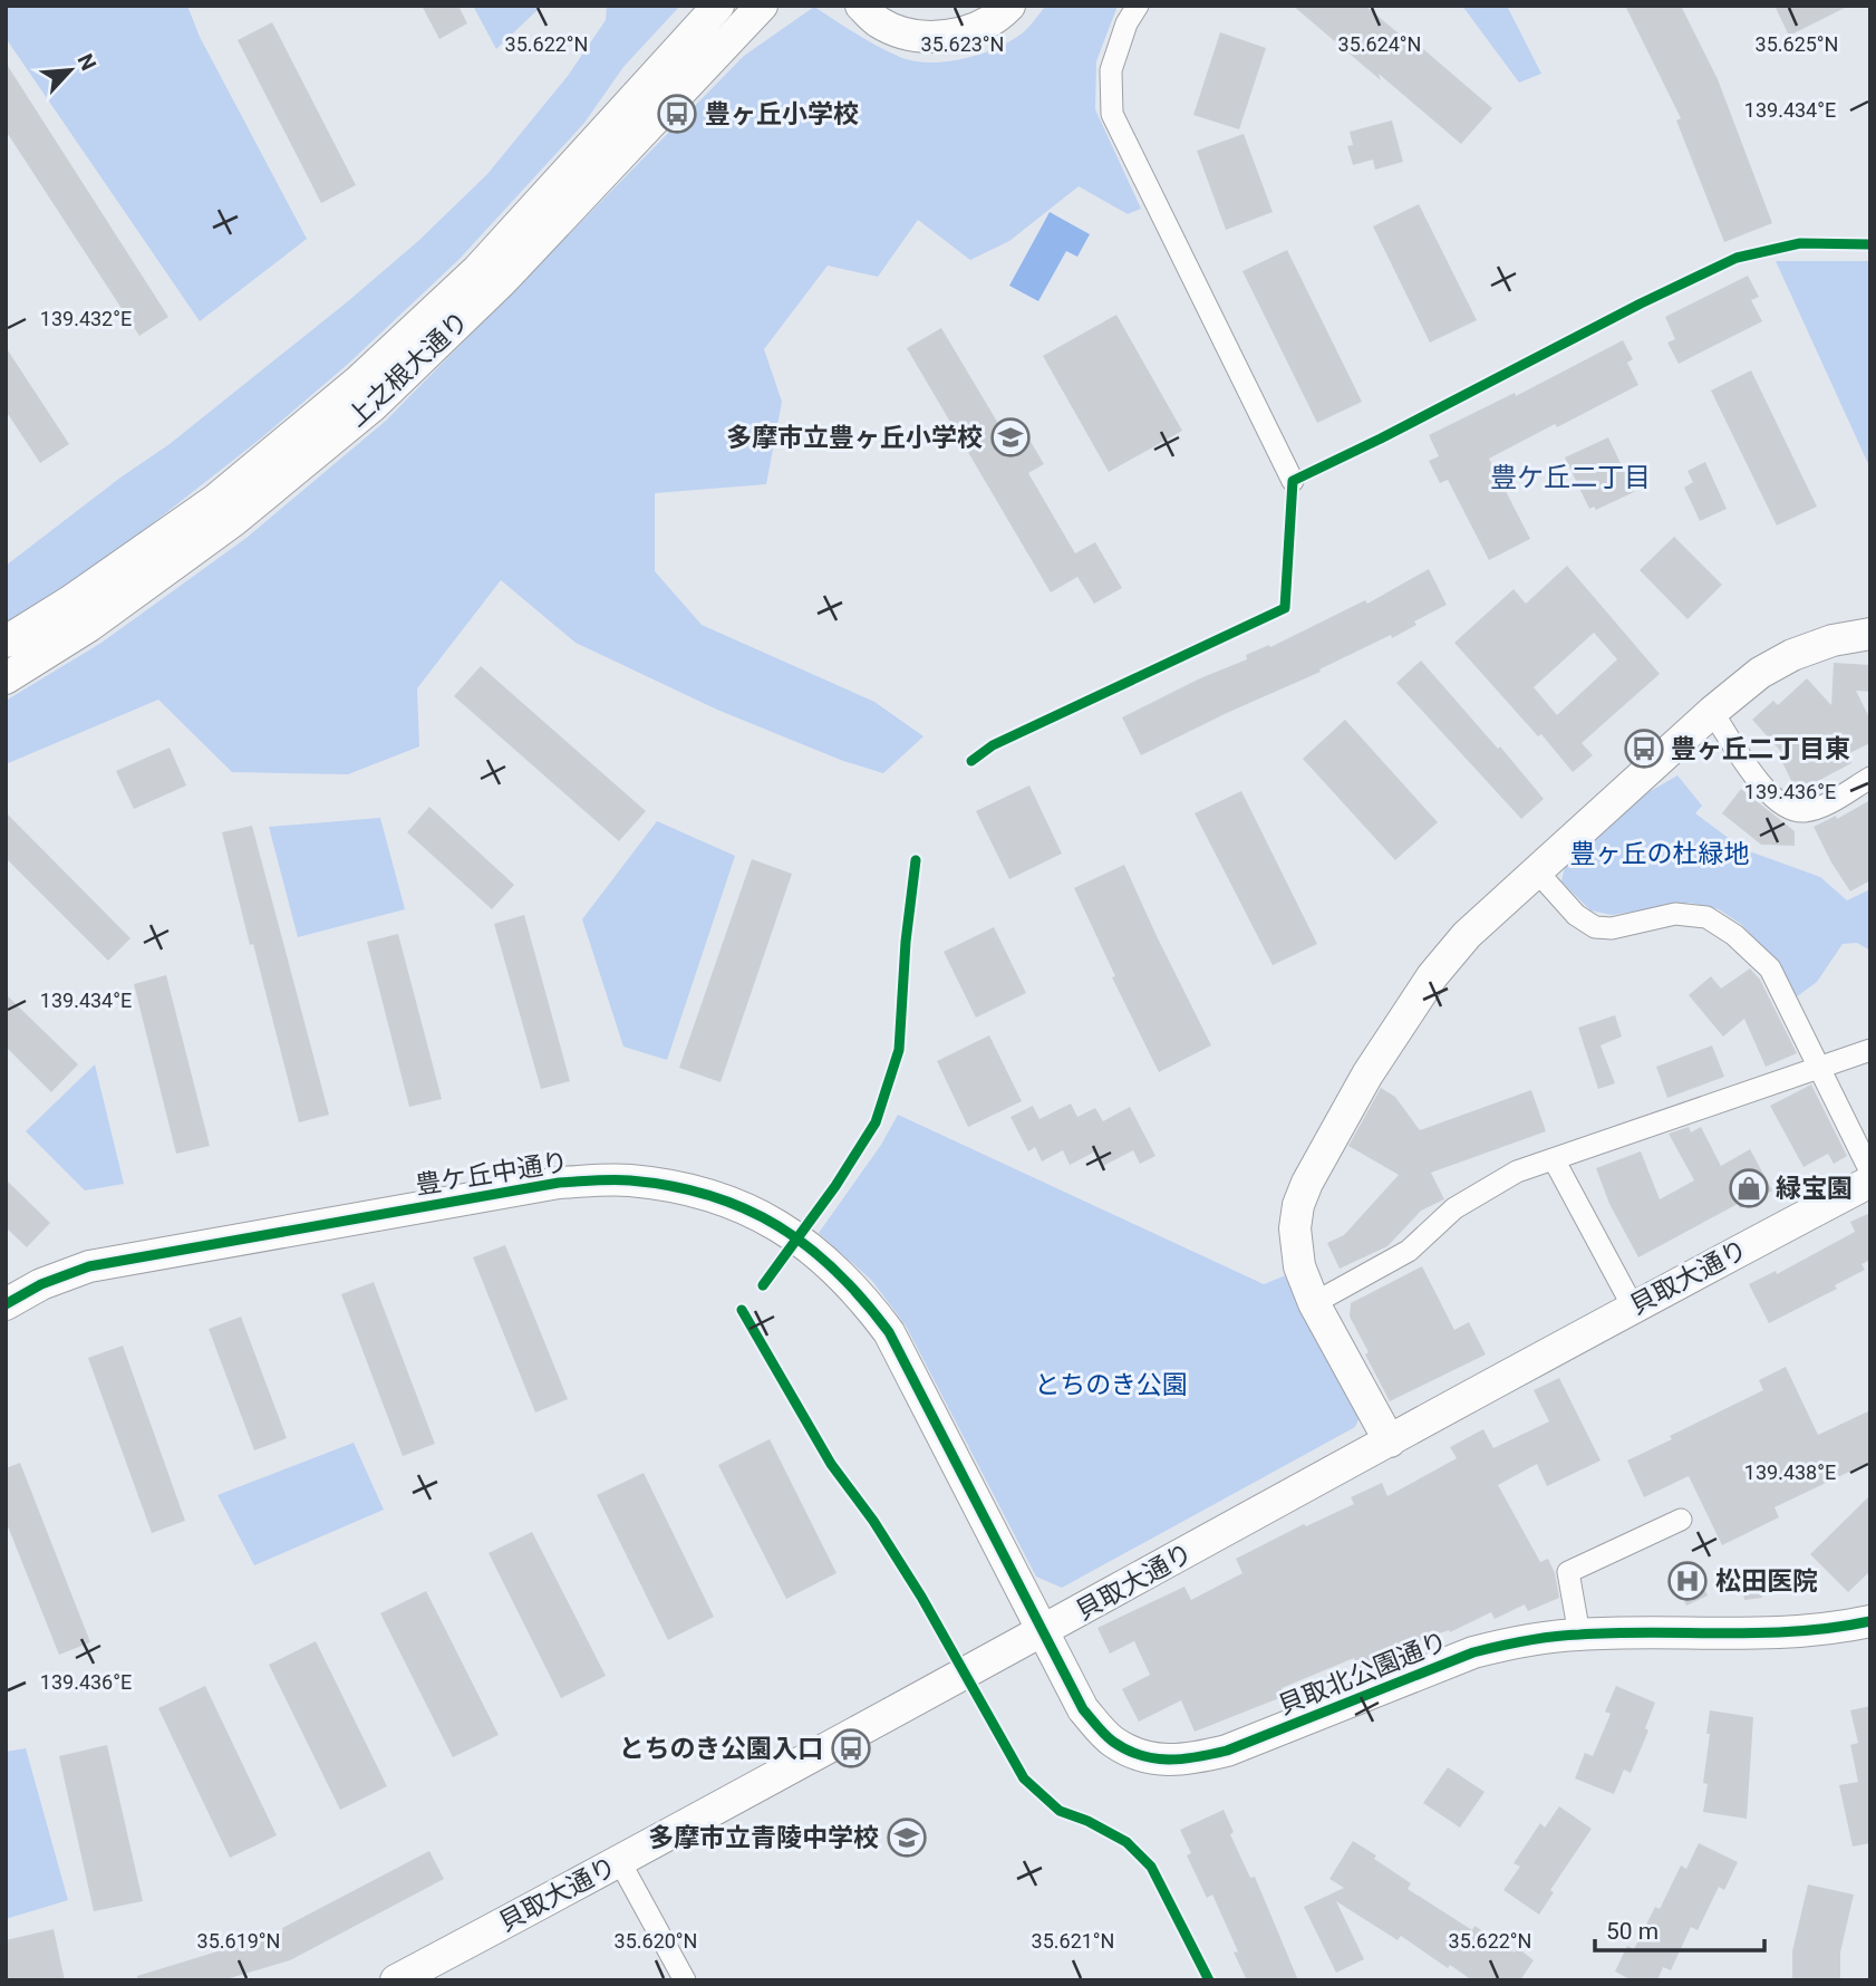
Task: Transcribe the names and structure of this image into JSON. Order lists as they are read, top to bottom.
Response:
{
  "streets": {
    "street": [
      "上之根大通り",
      "豊ケ丘中通り",
      "貝取大通り",
      "貝取北公園通り"
    ]
  },
  "crossings": [
    ["豊ケ丘中通り", "貝取大通り"],
    ["豊ケ丘中通り", "貝取北公園通り"],
    ["貝取大通り", "貝取北公園通り"]
  ],
  "districts": ["豊ケ丘二丁目"],
  "parks": ["豊ヶ丘の杜緑地", "とちのき公園"],
  "places": {
    "bus stop": ["豊ヶ丘小学校", "豊ヶ丘二丁目東", "とちのき公園入口"],
    "school or university": ["多摩市立豊ヶ丘小学校", "多摩市立青陵中学校"],
    "shop": ["緑宝園"],
    "hospital": ["松田医院"]
  },
  "scale_bar": "50 m",
  "north": "top right",
  "coordinates": [
    "35.623°N",
    "35.624°N",
    "35.625°N",
    "35.622°N",
    "139.434°E",
    "139.432°E",
    "139.436°E",
    "139.438°E",
    "35.619°N",
    "35.620°N",
    "35.621°N"
  ]
}
